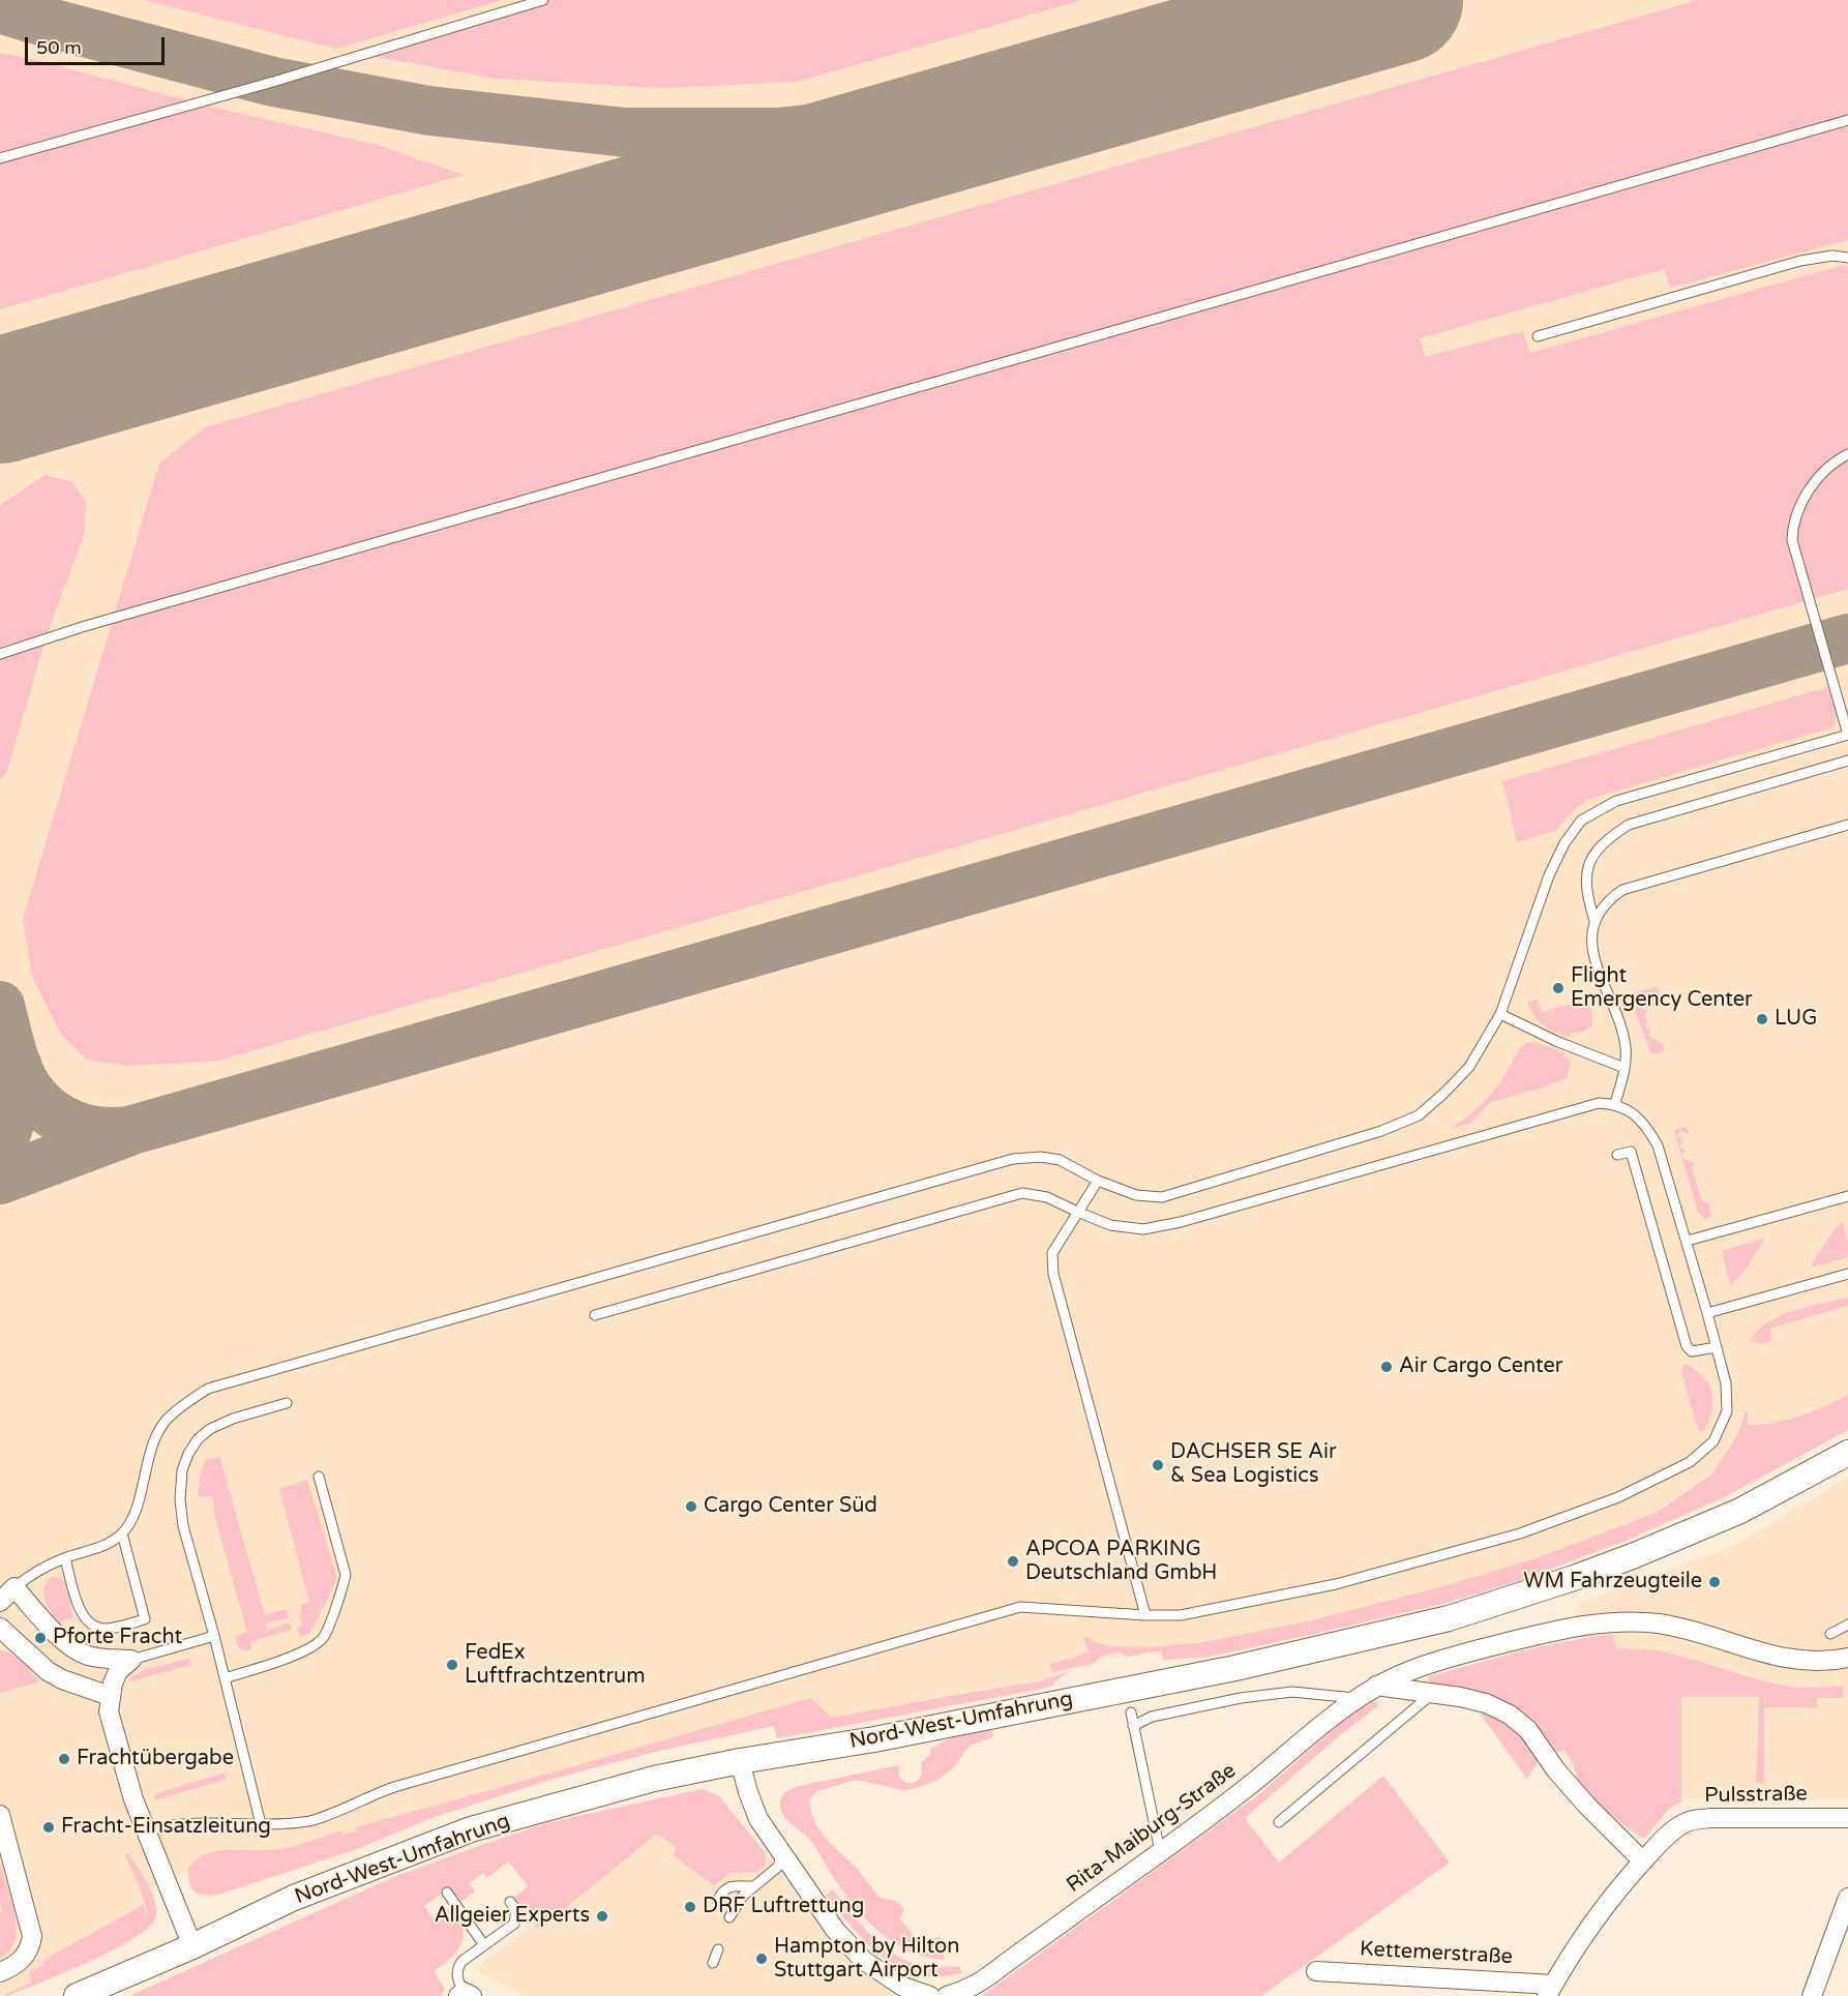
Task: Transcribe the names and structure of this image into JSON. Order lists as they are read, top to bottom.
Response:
{
  "streets": {
    "main road": ["Nord-West-Umfahrung"],
    "street": ["Pulsstraße", "Rita-Maiburg-Straße", "Kettemerstraße"]
  },
  "crossings": [
    ["Pulsstraße", "Kettemerstraße"]
  ],
  "places": [
    "Flight Emergency Center",
    "LUG",
    "Air Cargo Center",
    "DACHSER SE Air & Sea Logistics",
    "Cargo Center Süd",
    "APCOA PARKING Deutschland GmbH",
    "WM Fahrzeugteile",
    "Pforte Fracht",
    "FedEx Luftfrachtzentrum",
    "Frachtübergabe",
    "Fracht-Einsatzleitung",
    "DRF Luftrettung",
    "Allgeier Experts",
    "Hampton by Hilton Stuttgart Airport"
  ],
  "scale_bar": "50 m"
}
